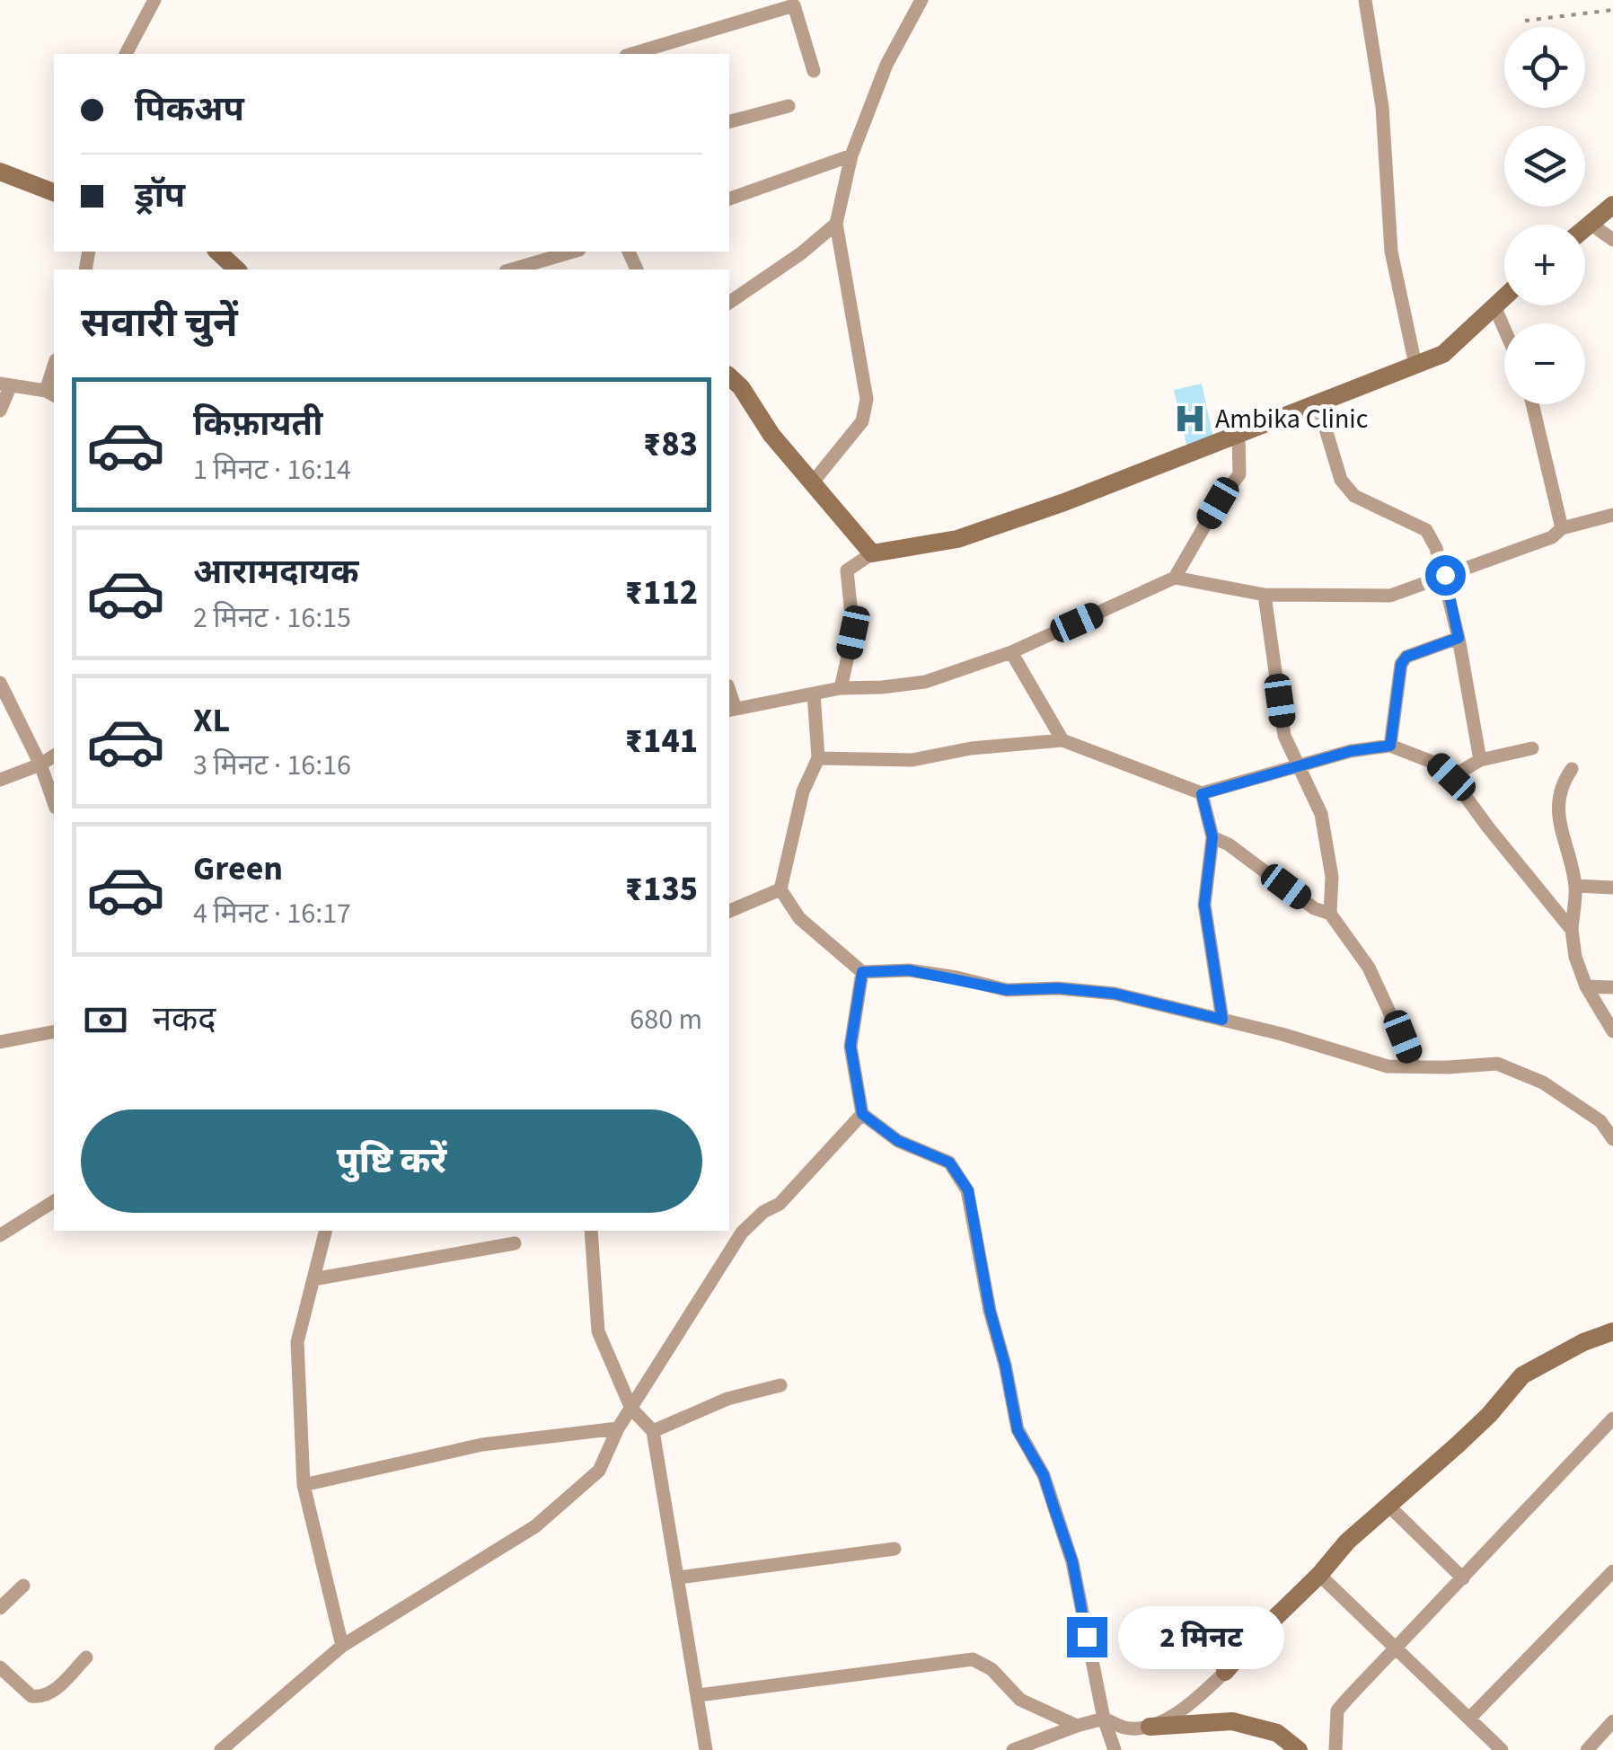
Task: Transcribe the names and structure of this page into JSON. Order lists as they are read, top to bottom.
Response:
{
  "places": {
    "hospital": ["Ambika Clinic"]
  },
  "page": {
    "map_buttons": ["+", "−"],
    "banner": ["पिकअप", "ड्रॉप"],
    "heading": "सवारी चुनें",
    "list": [
      {
        "name": "किफ़ायती",
        "note": "1 मिनट · 16:14",
        "value": "₹83"
      },
      {
        "name": "आरामदायक",
        "note": "2 मिनट · 16:15",
        "value": "₹112"
      },
      {
        "name": "XL",
        "note": "3 मिनट · 16:16",
        "value": "₹141"
      },
      {
        "name": "Green",
        "note": "4 मिनट · 16:17",
        "value": "₹135"
      }
    ],
    "pay": ["नकद", "680 m"],
    "buttons": "पुष्टि करें",
    "bubble": "2 मिनट"
  }
}
